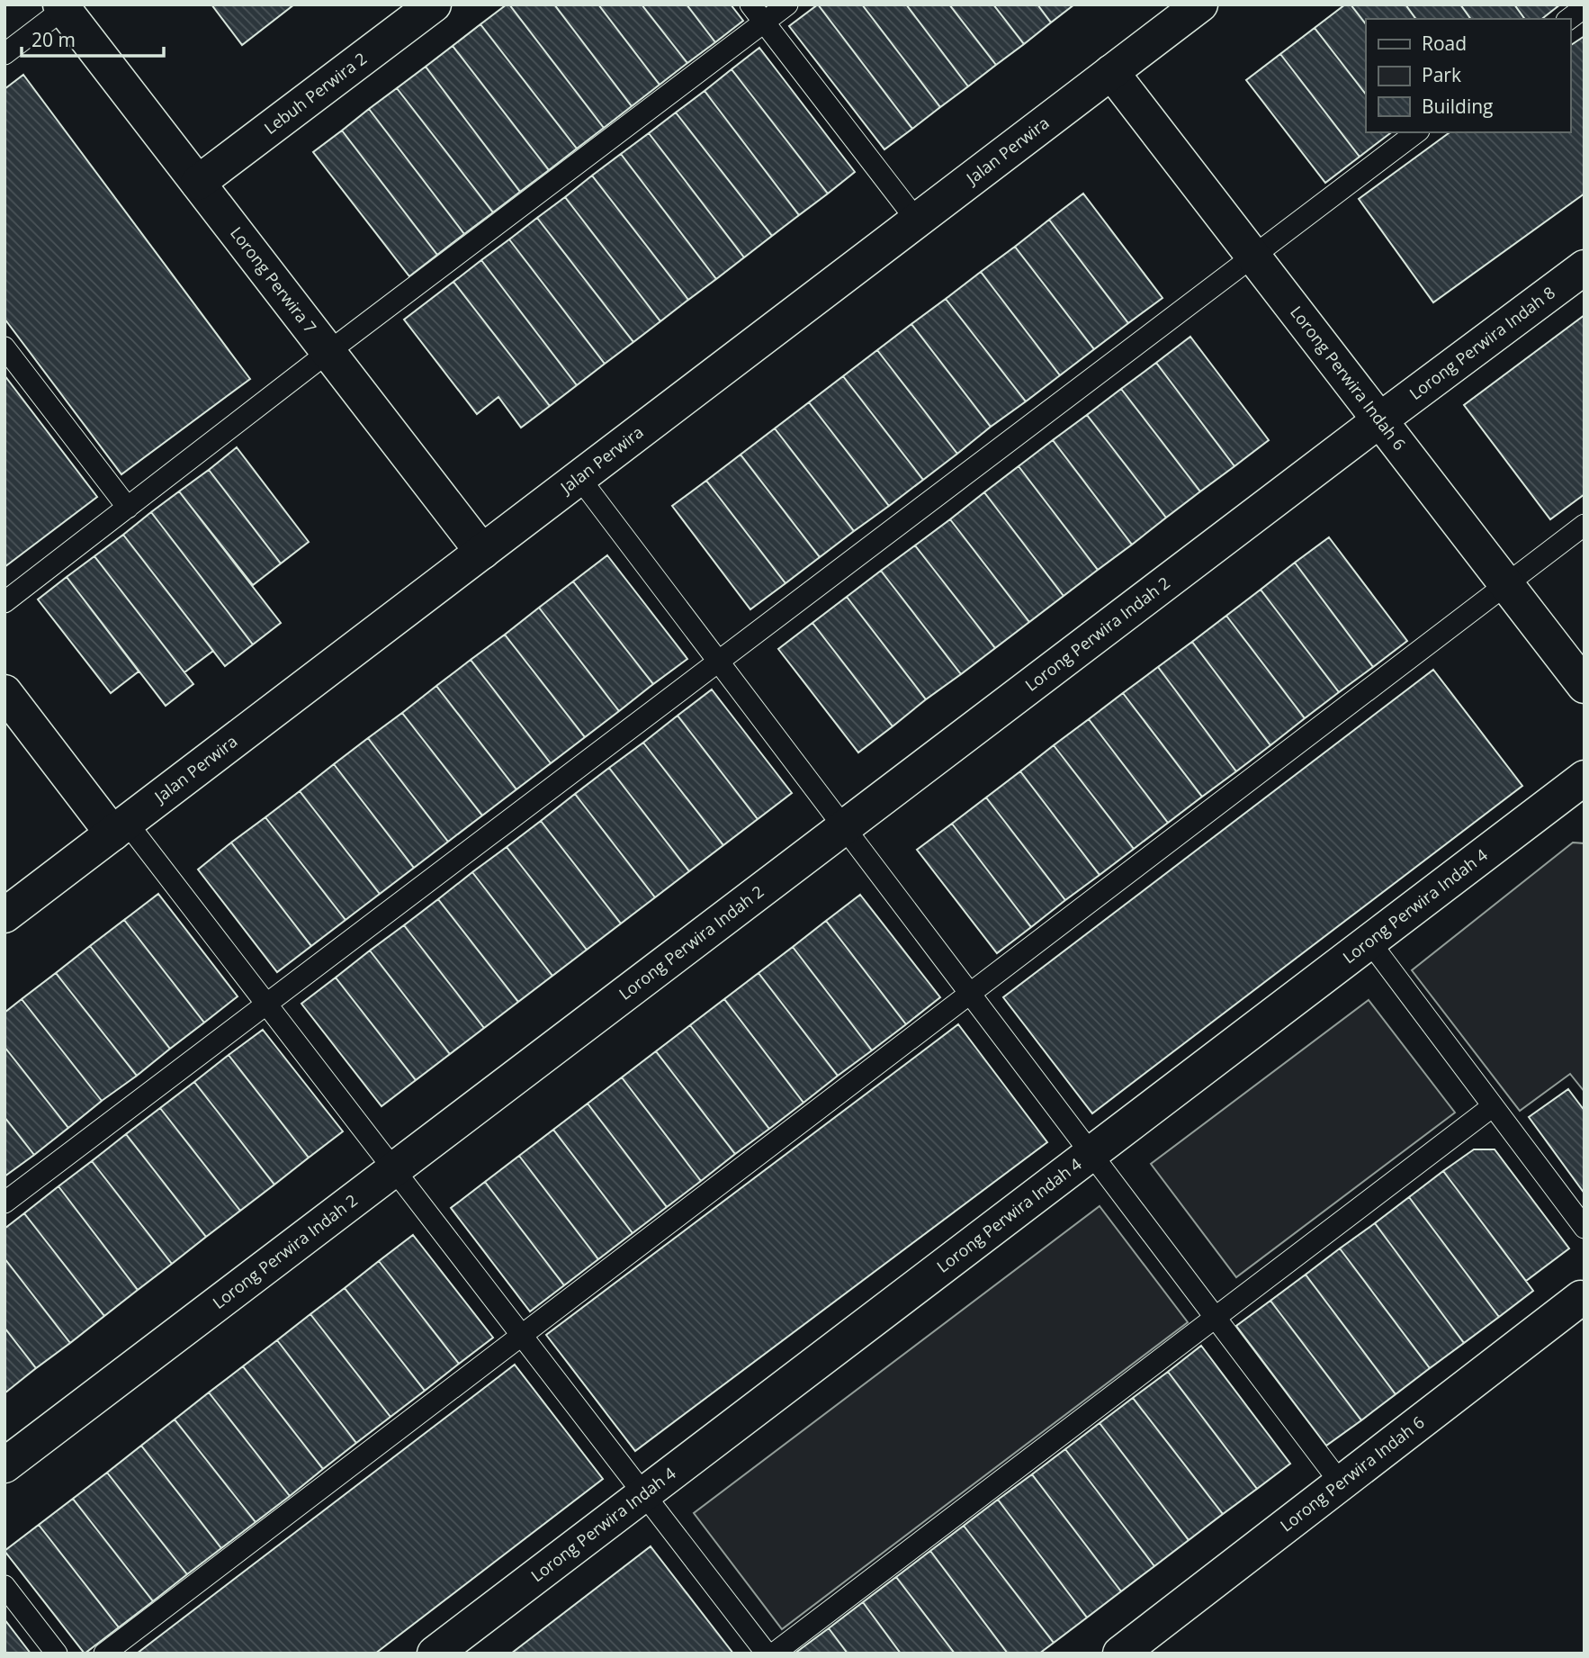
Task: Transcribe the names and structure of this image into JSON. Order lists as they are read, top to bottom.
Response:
{
  "streets": {
    "street": [
      "Lebuh Perwira 2",
      "Jalan Perwira",
      "Lorong Perwira 7",
      "Lorong Perwira Indah 8",
      "Lorong Perwira Indah 6",
      "Lorong Perwira Indah 2",
      "Lorong Perwira Indah 4"
    ]
  },
  "crossings": [
    ["Lebuh Perwira 2", "Lorong Perwira 7"],
    ["Jalan Perwira", "Lorong Perwira 7"],
    ["Jalan Perwira", "Lorong Perwira Indah 6"],
    ["Lorong Perwira Indah 8", "Lorong Perwira Indah 6"],
    ["Lorong Perwira Indah 8", "Lorong Perwira Indah 2"],
    ["Lorong Perwira Indah 6", "Lorong Perwira Indah 2"]
  ],
  "legend": ["Road", "Park", "Building"],
  "scale_bar": "20 m"
}
